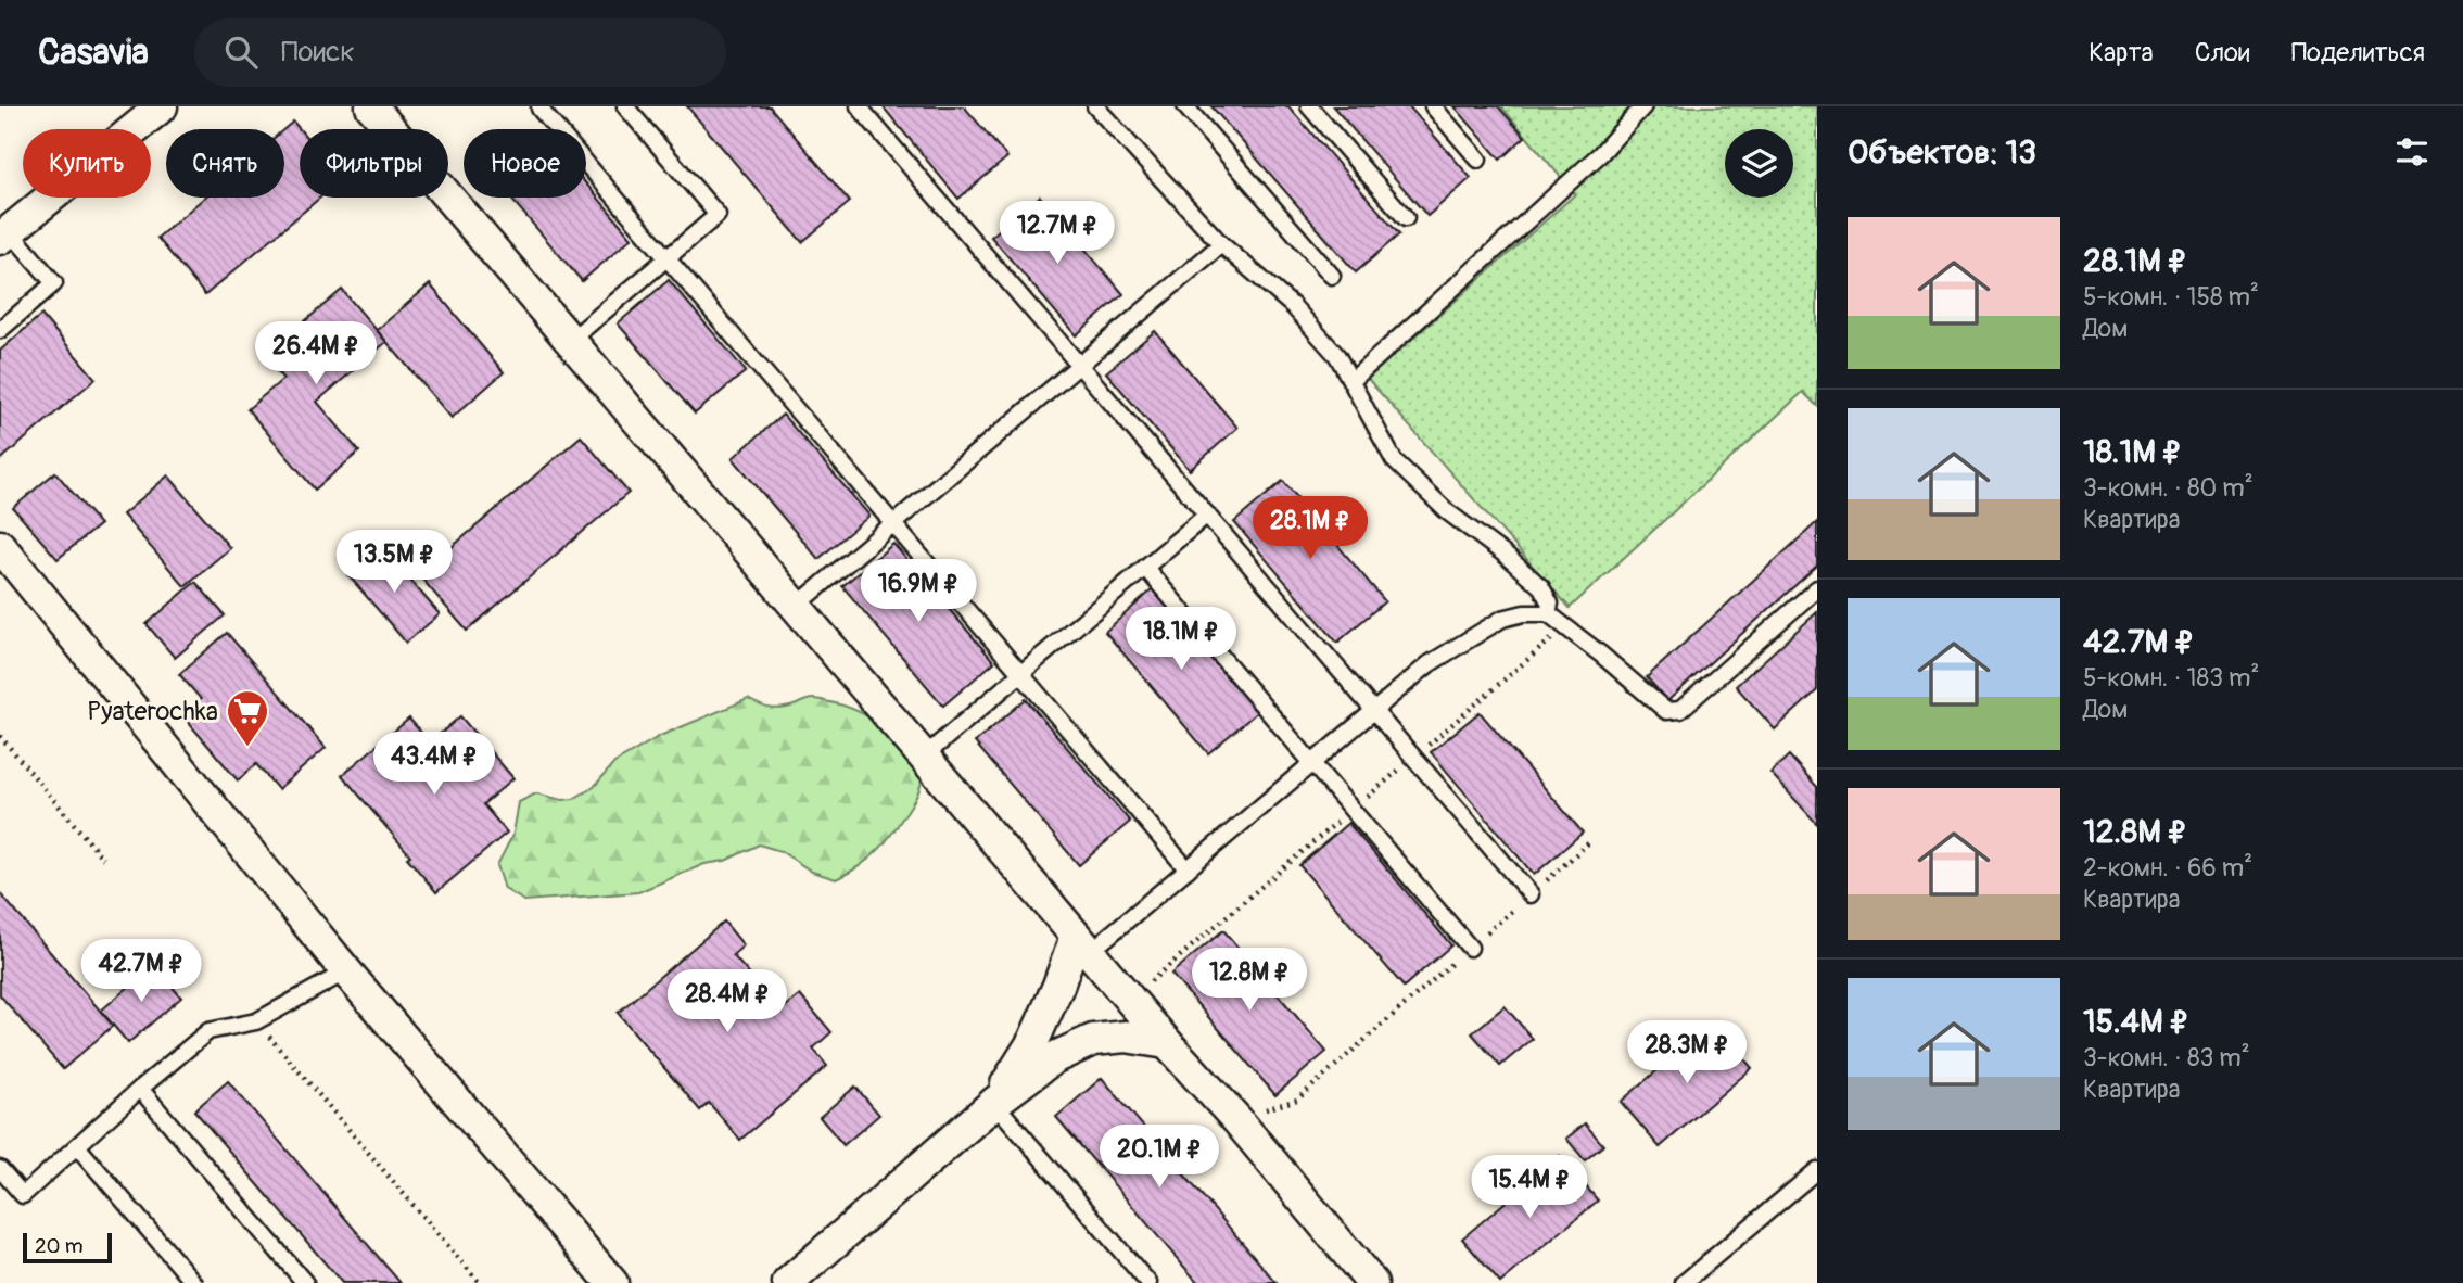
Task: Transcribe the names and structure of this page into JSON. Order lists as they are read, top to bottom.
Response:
{
  "places": {
    "supermarket": ["Pyaterochka"]
  },
  "scale_bar": "20 m",
  "page": {
    "header": "Casavia",
    "search": "Поиск",
    "nav": ["Карта", "Слои", "Поделиться"],
    "heading": "Объектов: 13",
    "chip": [
      "Купить",
      "Снять",
      "Фильтры",
      "Новое"
    ],
    "list": [
      {
        "name": "28.1M ₽",
        "note": "5-комн. · 158 m² · Дом"
      },
      {
        "name": "18.1M ₽",
        "note": "3-комн. · 80 m² · Квартира"
      },
      {
        "name": "42.7M ₽",
        "note": "5-комн. · 183 m² · Дом"
      },
      {
        "name": "12.8M ₽",
        "note": "2-комн. · 66 m² · Квартира"
      },
      {
        "name": "15.4M ₽",
        "note": "3-комн. · 83 m² · Квартира"
      }
    ],
    "price": [
      "12.7M ₽",
      "26.4M ₽",
      "28.1M ₽",
      "13.5M ₽",
      "16.9M ₽",
      "18.1M ₽",
      "43.4M ₽",
      "42.7M ₽",
      "12.8M ₽",
      "28.4M ₽",
      "28.3M ₽",
      "20.1M ₽",
      "15.4M ₽"
    ],
    "scale": "20 m"
  }
}
